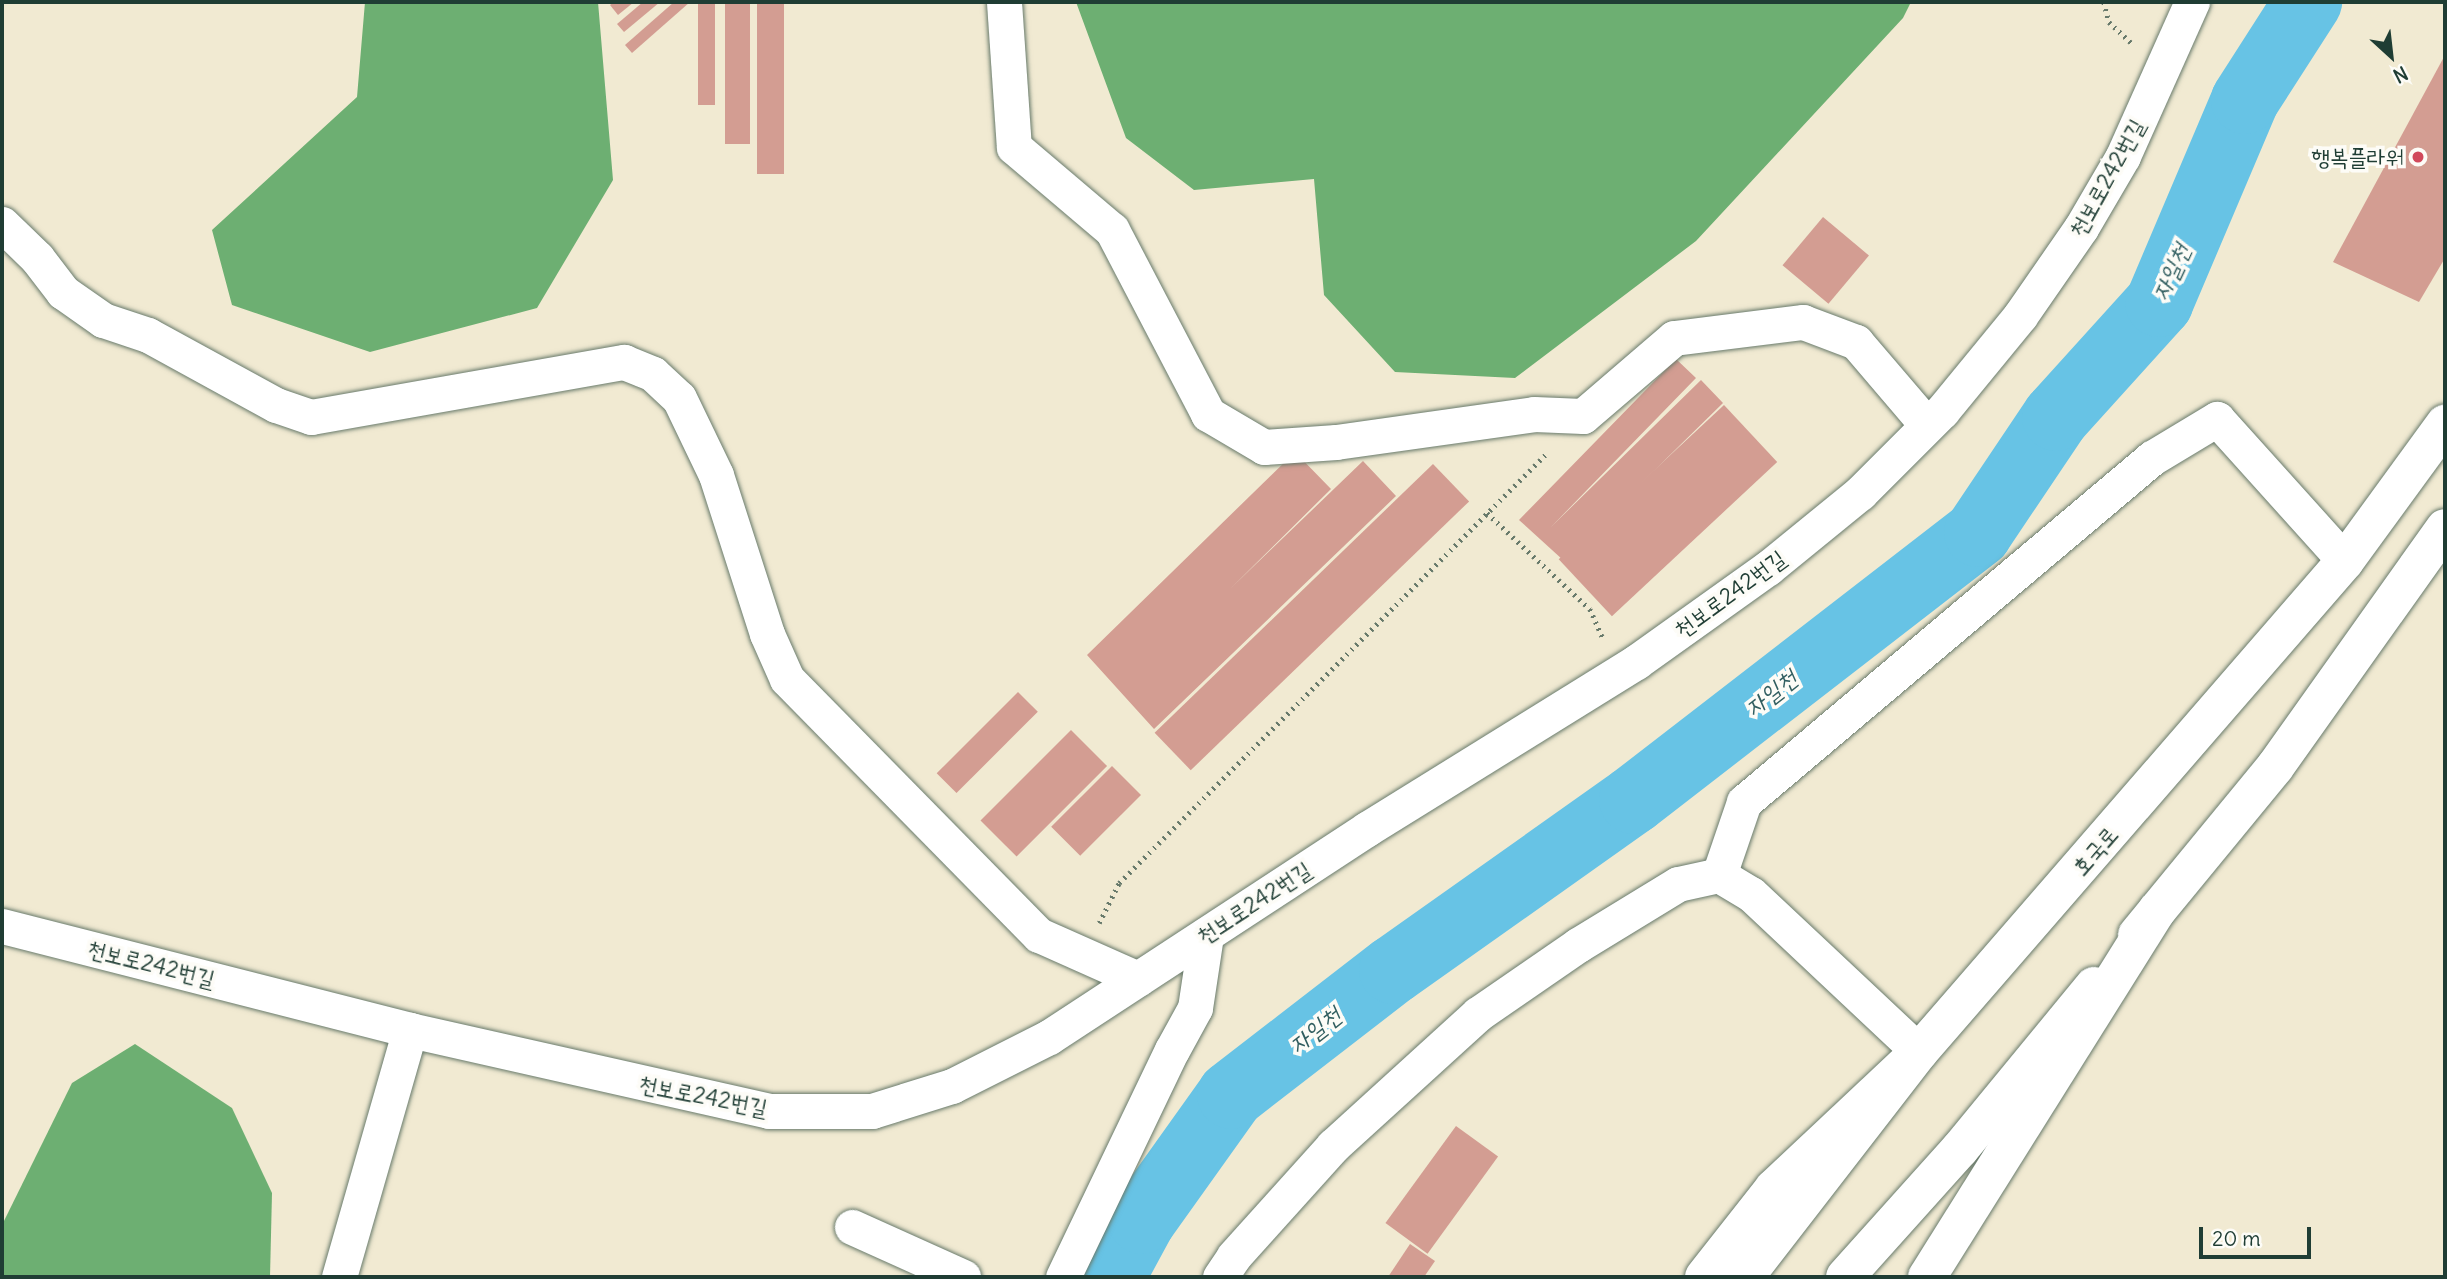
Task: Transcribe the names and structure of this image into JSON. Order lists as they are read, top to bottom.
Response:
{
  "streets": {
    "main road": ["호국로"],
    "street": ["천보로242번길"]
  },
  "water": ["자일천"],
  "places": ["행복플라워"],
  "scale_bar": "20 m",
  "north": "bottom right"
}
